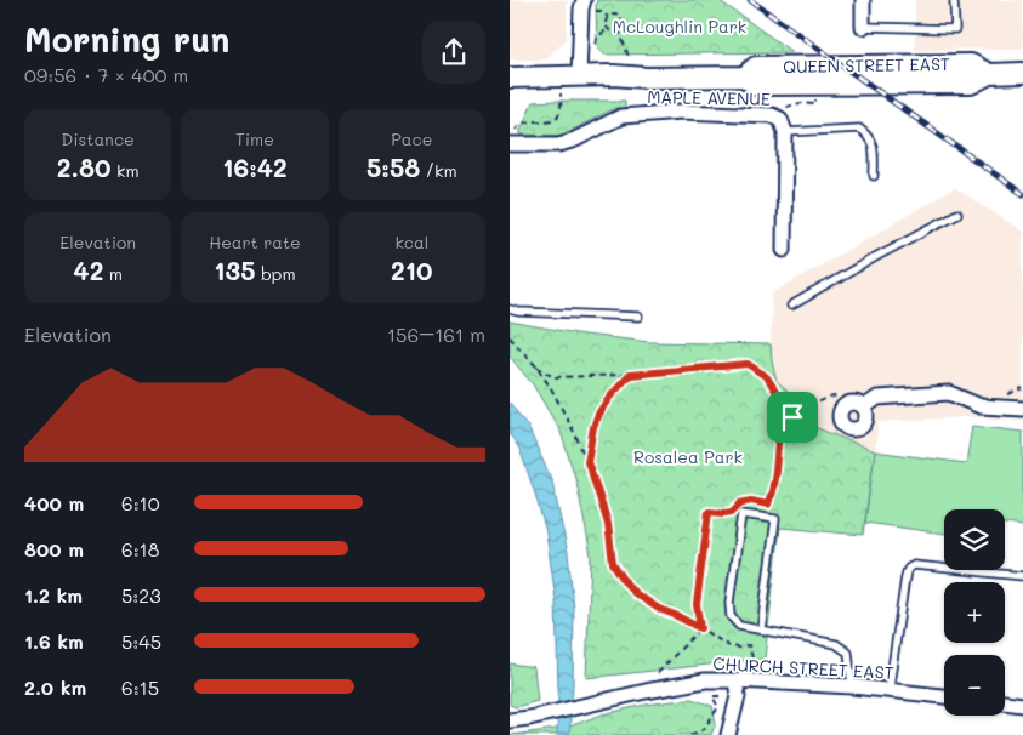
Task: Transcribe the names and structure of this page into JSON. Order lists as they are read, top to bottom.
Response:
{
  "streets": {
    "main road": ["QUEEN STREET EAST"],
    "street": ["MAPLE AVENUE", "CHURCH STREET EAST"]
  },
  "parks": ["McLoughlin Park", "Rosalea Park"],
  "page": {
    "heading": ["Morning run", "09:56 · 7 × 400 m"],
    "stats": [
      ["Distance", "2.80 km"],
      ["Time", "16:42"],
      ["Pace", "5:58 /km"],
      ["Elevation", "42 m"],
      ["Heart rate", "135 bpm"],
      ["kcal", "210"]
    ],
    "chart": ["Elevation", "156–161 m"],
    "list": [
      {
        "name": "400 m",
        "note": "6:10"
      },
      {
        "name": "800 m",
        "note": "6:18"
      },
      {
        "name": "1.2 km",
        "note": "5:23"
      },
      {
        "name": "1.6 km",
        "note": "5:45"
      },
      {
        "name": "2.0 km",
        "note": "6:15"
      }
    ],
    "map_buttons": ["+", "−"]
  }
}
